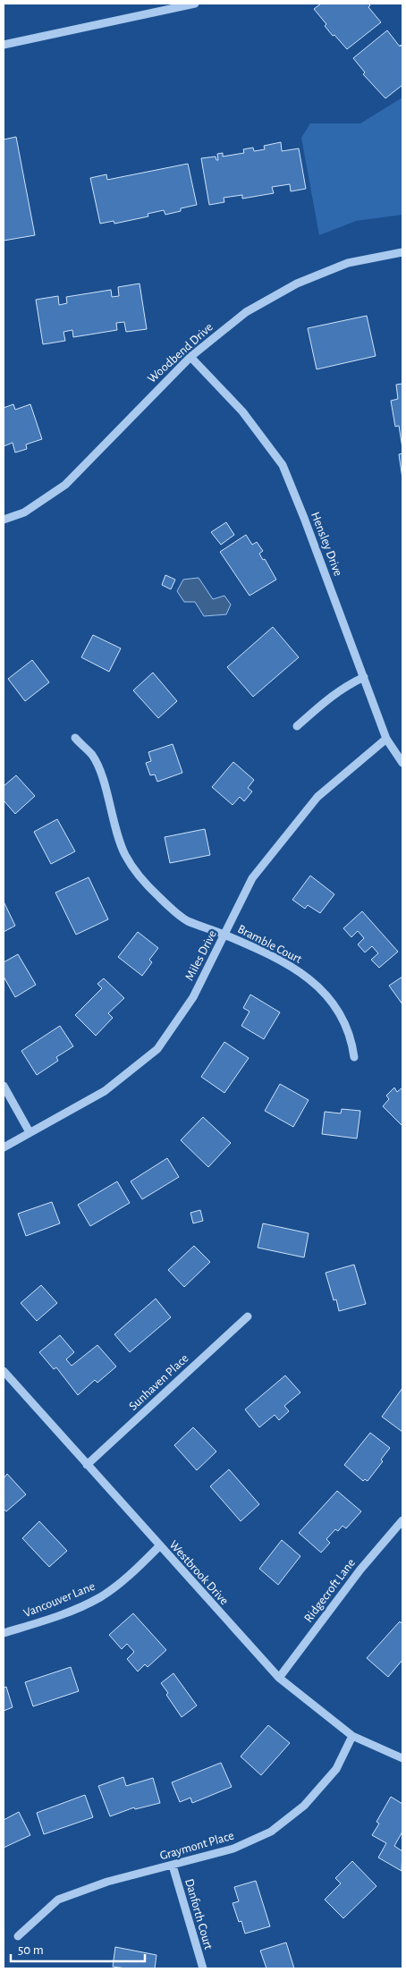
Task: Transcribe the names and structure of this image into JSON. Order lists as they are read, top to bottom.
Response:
{
  "streets": {
    "street": [
      "Woodbend Drive",
      "Hensley Drive",
      "Bramble Court",
      "Miles Drive",
      "Sunhaven Place",
      "Westbrook Drive",
      "Ridgecroft Lane",
      "Vancouver Lane",
      "Graymont Place",
      "Danforth Court"
    ]
  },
  "crossings": [
    ["Woodbend Drive", "Hensley Drive"],
    ["Hensley Drive", "Miles Drive"],
    ["Bramble Court", "Miles Drive"],
    ["Sunhaven Place", "Westbrook Drive"],
    ["Westbrook Drive", "Ridgecroft Lane"],
    ["Westbrook Drive", "Vancouver Lane"],
    ["Westbrook Drive", "Graymont Place"],
    ["Graymont Place", "Danforth Court"]
  ],
  "scale_bar": "50 m"
}
